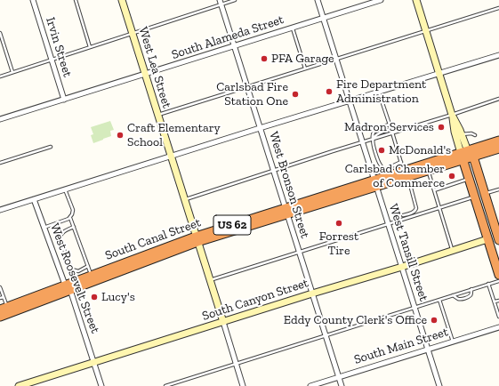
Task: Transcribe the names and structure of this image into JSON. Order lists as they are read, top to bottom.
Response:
{
  "streets": {
    "highway": ["US 62", "South Canal Street"],
    "street": [
      "South Alameda Street",
      "Irvin Street",
      "West Lea Street",
      "West Bronson Street",
      "West Tansill Street",
      "West Roosevelt Street",
      "South Canyon Street",
      "South Main Street"
    ]
  },
  "crossings": [
    ["South Alameda Street", "Irvin Street"],
    ["South Alameda Street", "West Lea Street"],
    ["South Alameda Street", "West Bronson Street"],
    ["South Alameda Street", "West Tansill Street"],
    ["West Lea Street", "South Canal Street"],
    ["West Lea Street", "South Canyon Street"],
    ["West Bronson Street", "South Canal Street"],
    ["West Bronson Street", "South Canyon Street"],
    ["West Bronson Street", "South Main Street"],
    ["South Canal Street", "West Tansill Street"],
    ["South Canal Street", "West Roosevelt Street"],
    ["West Tansill Street", "South Canyon Street"],
    ["West Tansill Street", "South Main Street"],
    ["West Roosevelt Street", "South Canyon Street"]
  ],
  "places": [
    "PFA Garage",
    "Fire Department Administration",
    "Carlsbad Fire Station One",
    "Madron Services",
    "Craft Elementary School",
    "McDonald's",
    "Carlsbad Chamber of Commerce",
    "Forrest Tire",
    "Lucy's",
    "Eddy County Clerk's Office"
  ]
}
